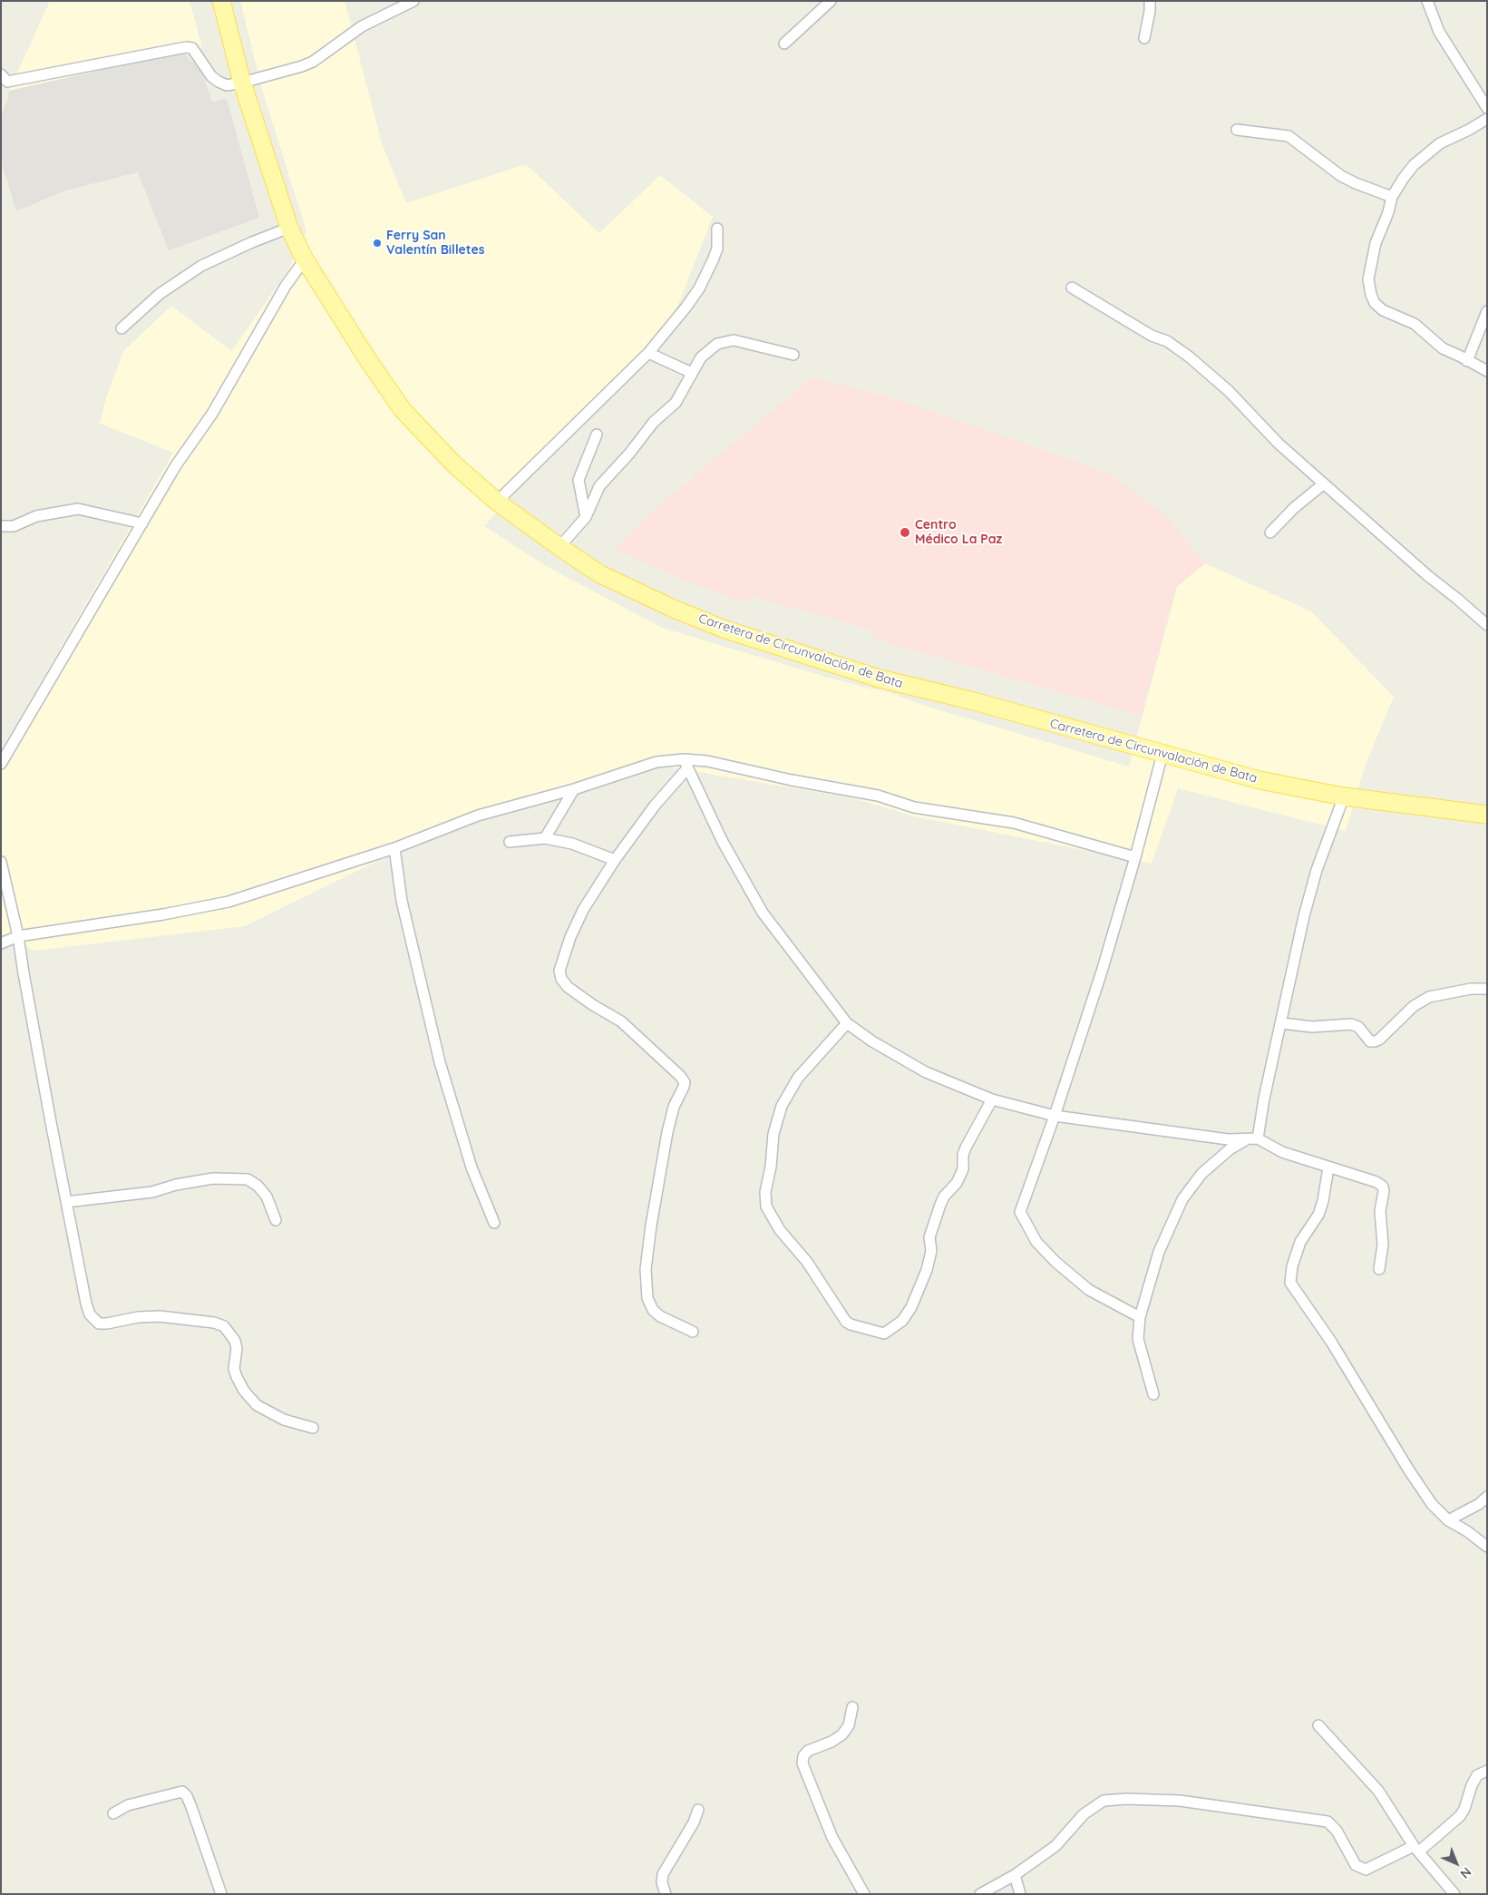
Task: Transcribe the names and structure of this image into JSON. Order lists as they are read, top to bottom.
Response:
{
  "streets": {
    "main road": ["Carretera de Circunvalación de Bata"]
  },
  "places": ["Ferry San Valentín Billetes", "Centro Médico La Paz"],
  "north": "bottom right"
}
